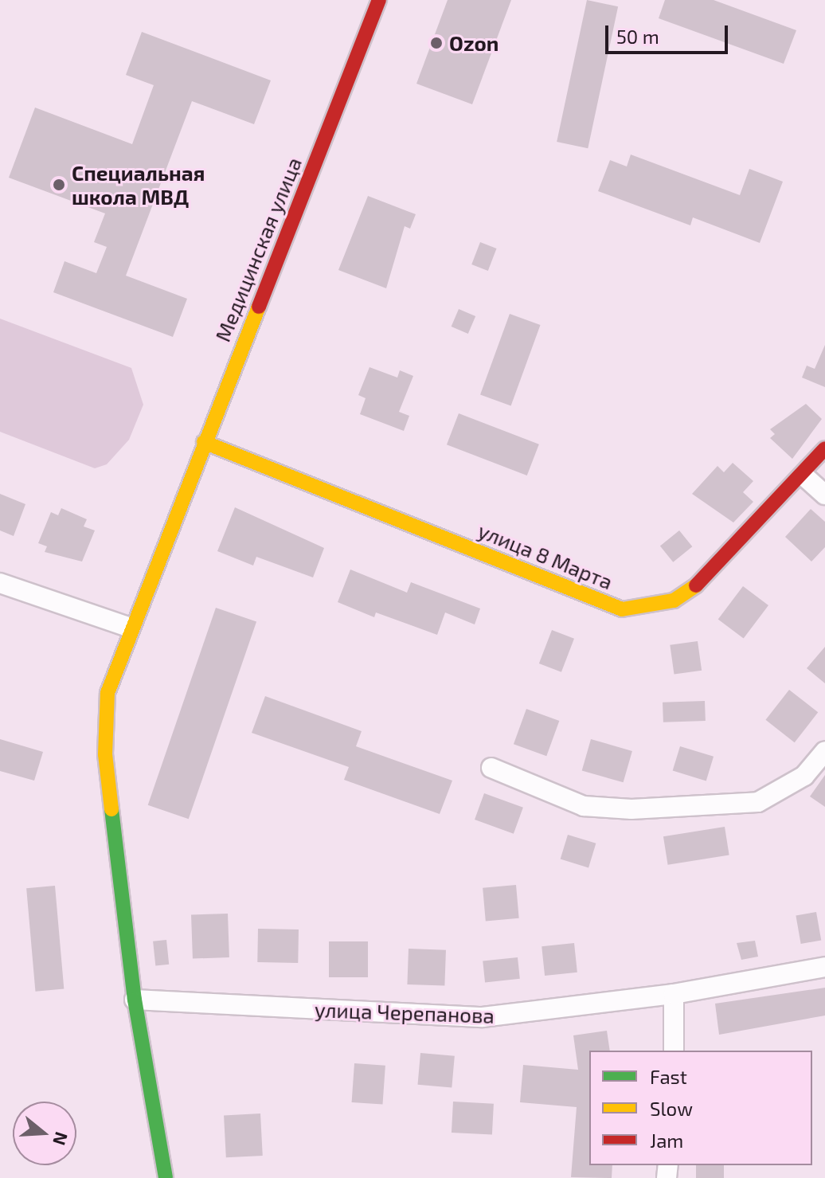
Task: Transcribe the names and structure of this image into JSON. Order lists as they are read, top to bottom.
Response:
{
  "streets": {
    "main road": ["Медицинская улица", "улица 8 Марта"],
    "street": ["улица Черепанова"]
  },
  "crossings": [
    ["Медицинская улица", "улица 8 Марта"]
  ],
  "places": ["Ozon", "Специальная школа МВД"],
  "legend": ["Fast", "Slow", "Jam"],
  "scale_bar": "50 m",
  "north": "right"
}
